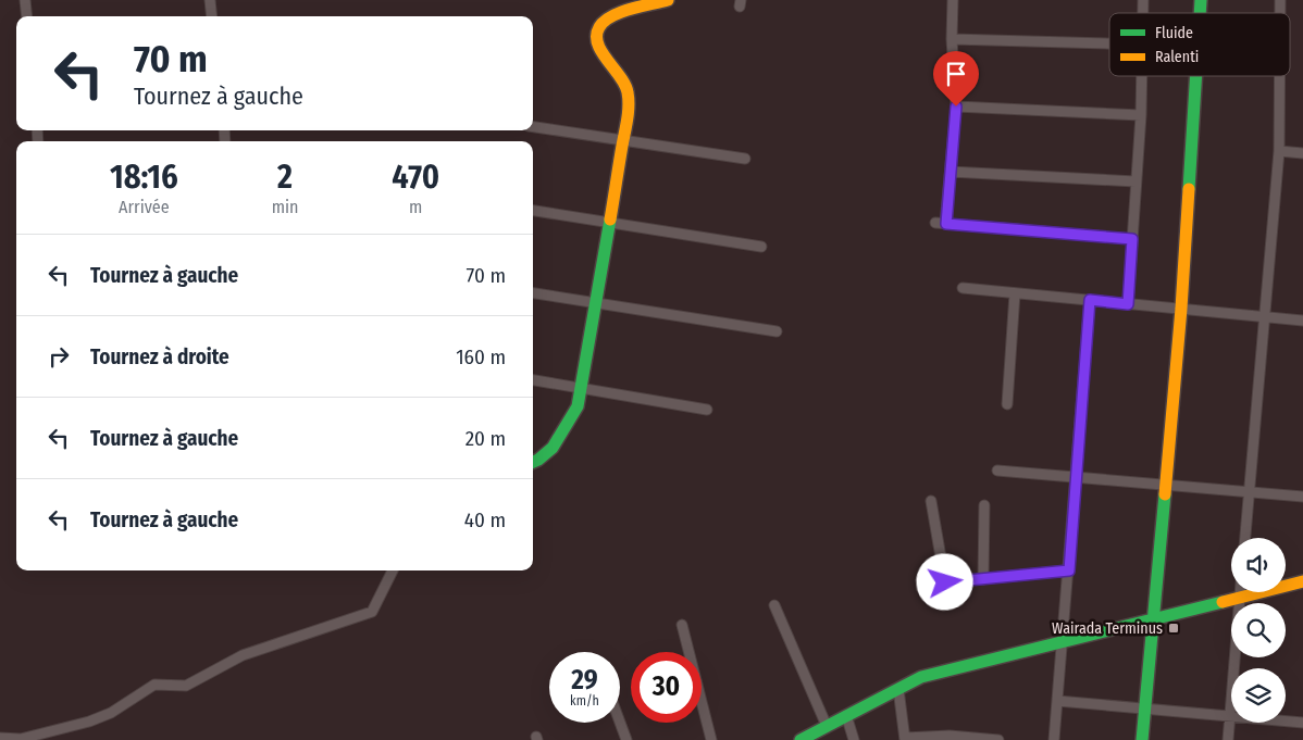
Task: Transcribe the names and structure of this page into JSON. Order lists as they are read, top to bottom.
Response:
{
  "places": {
    "transit": ["Wairada Terminus"]
  },
  "legend": ["Fluide", "Ralenti"],
  "page": {
    "turn": ["70 m", "Tournez à gauche"],
    "eta": [
      "18:16",
      "Arrivée",
      "2",
      "min",
      "470",
      "m"
    ],
    "list": [
      {
        "name": "Tournez à gauche",
        "value": "70 m"
      },
      {
        "name": "Tournez à droite",
        "value": "160 m"
      },
      {
        "name": "Tournez à gauche",
        "value": "20 m"
      },
      {
        "name": "Tournez à gauche",
        "value": "40 m"
      }
    ],
    "speed": "29 km/h",
    "limit": "30"
  }
}
